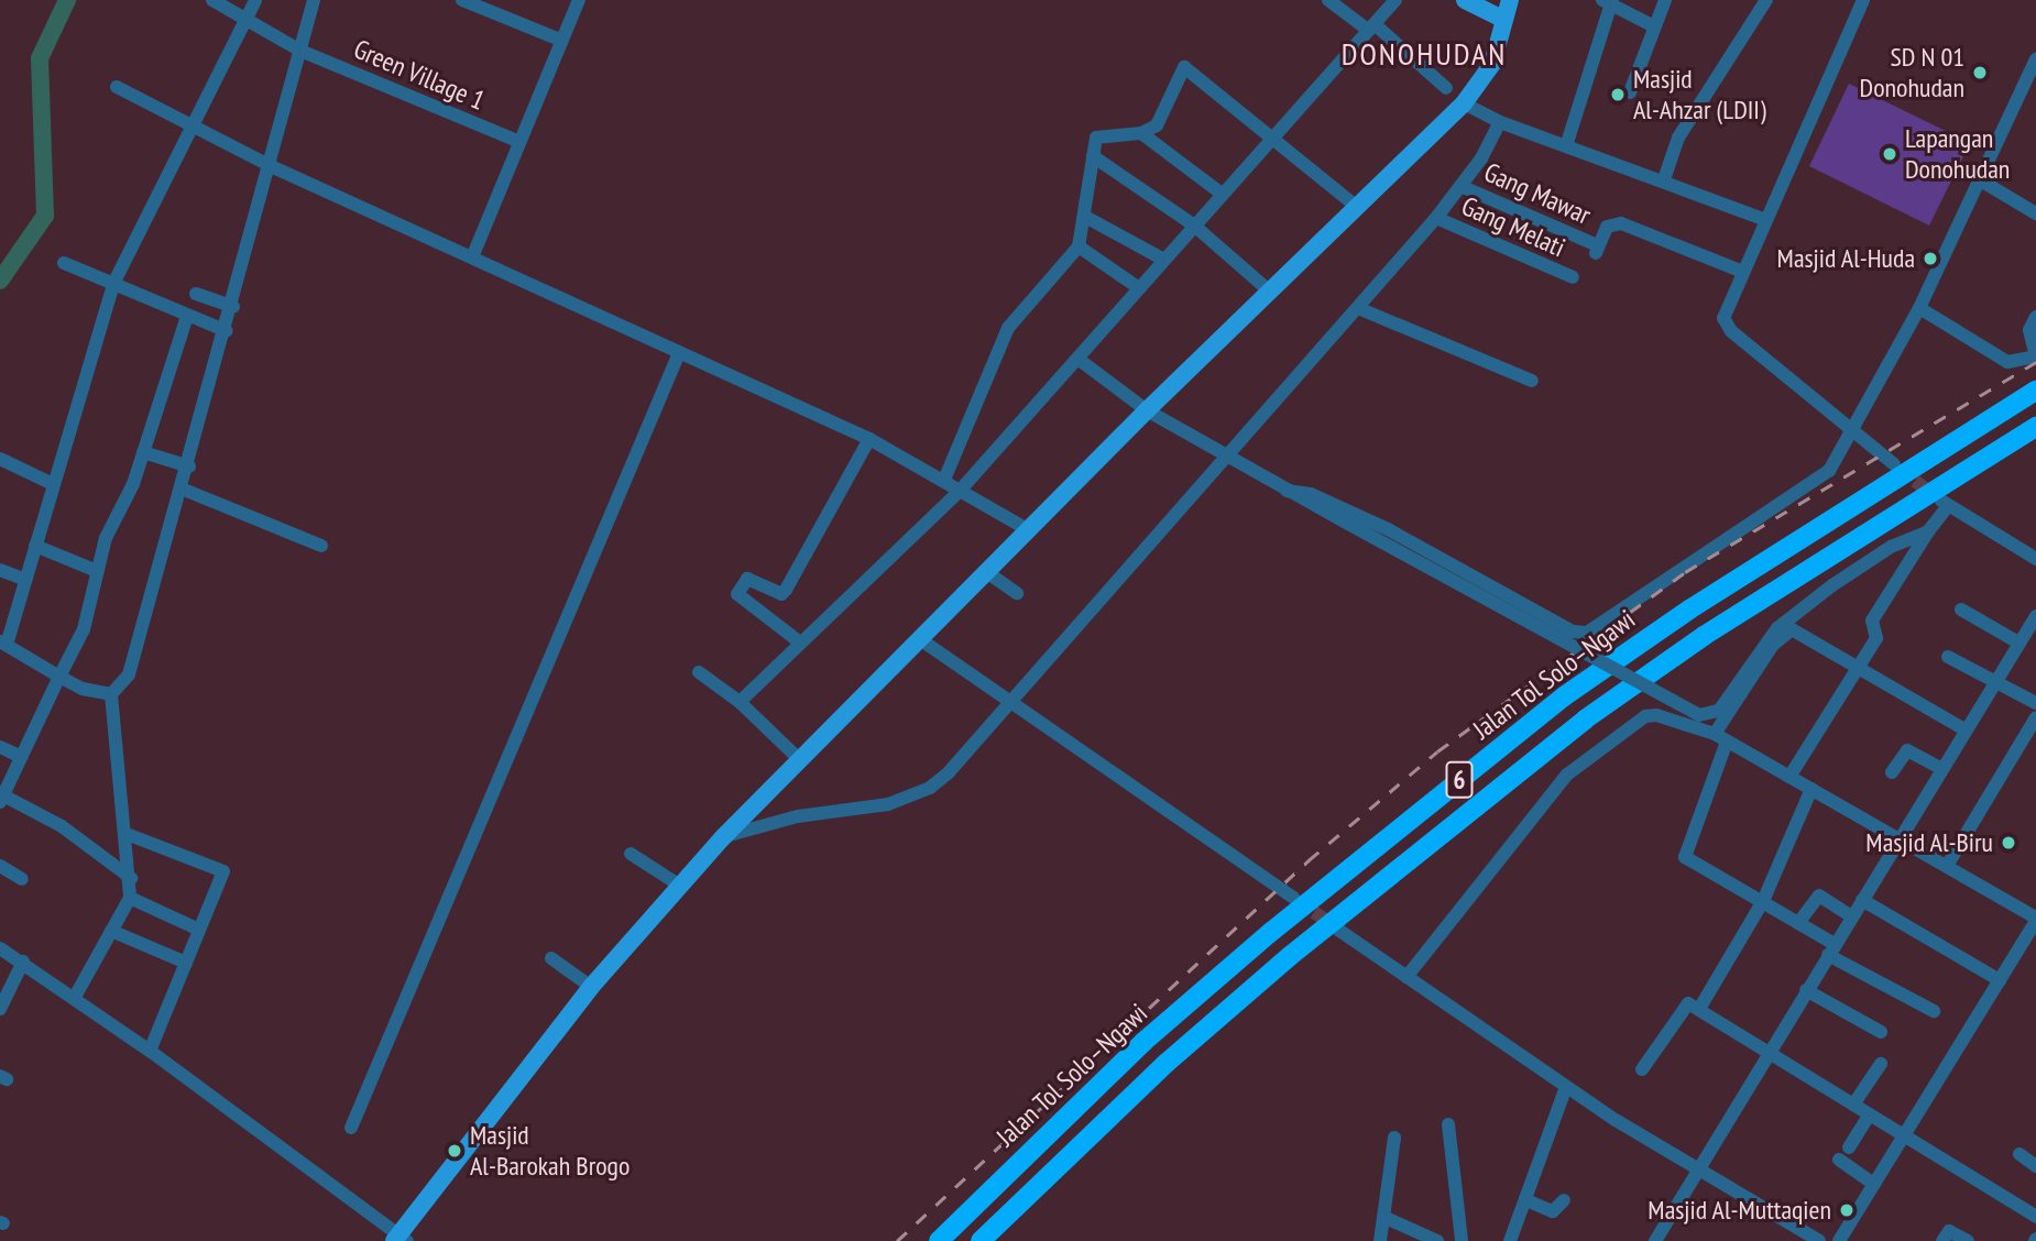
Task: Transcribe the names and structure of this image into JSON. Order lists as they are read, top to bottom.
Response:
{
  "streets": {
    "highway": ["Jalan Tol Solo–Ngawi", "6"],
    "street": ["Green Village 1", "Gang Mawar", "Gang Melati"]
  },
  "districts": ["DONOHUDAN"],
  "places": [
    "SD N 01 Donohudan",
    "Masjid Al-Ahzar (LDII)",
    "Lapangan Donohudan",
    "Masjid Al-Huda",
    "Masjid Al-Biru",
    "Masjid Al-Barokah Brogo",
    "Masjid Al-Muttaqien"
  ]
}
